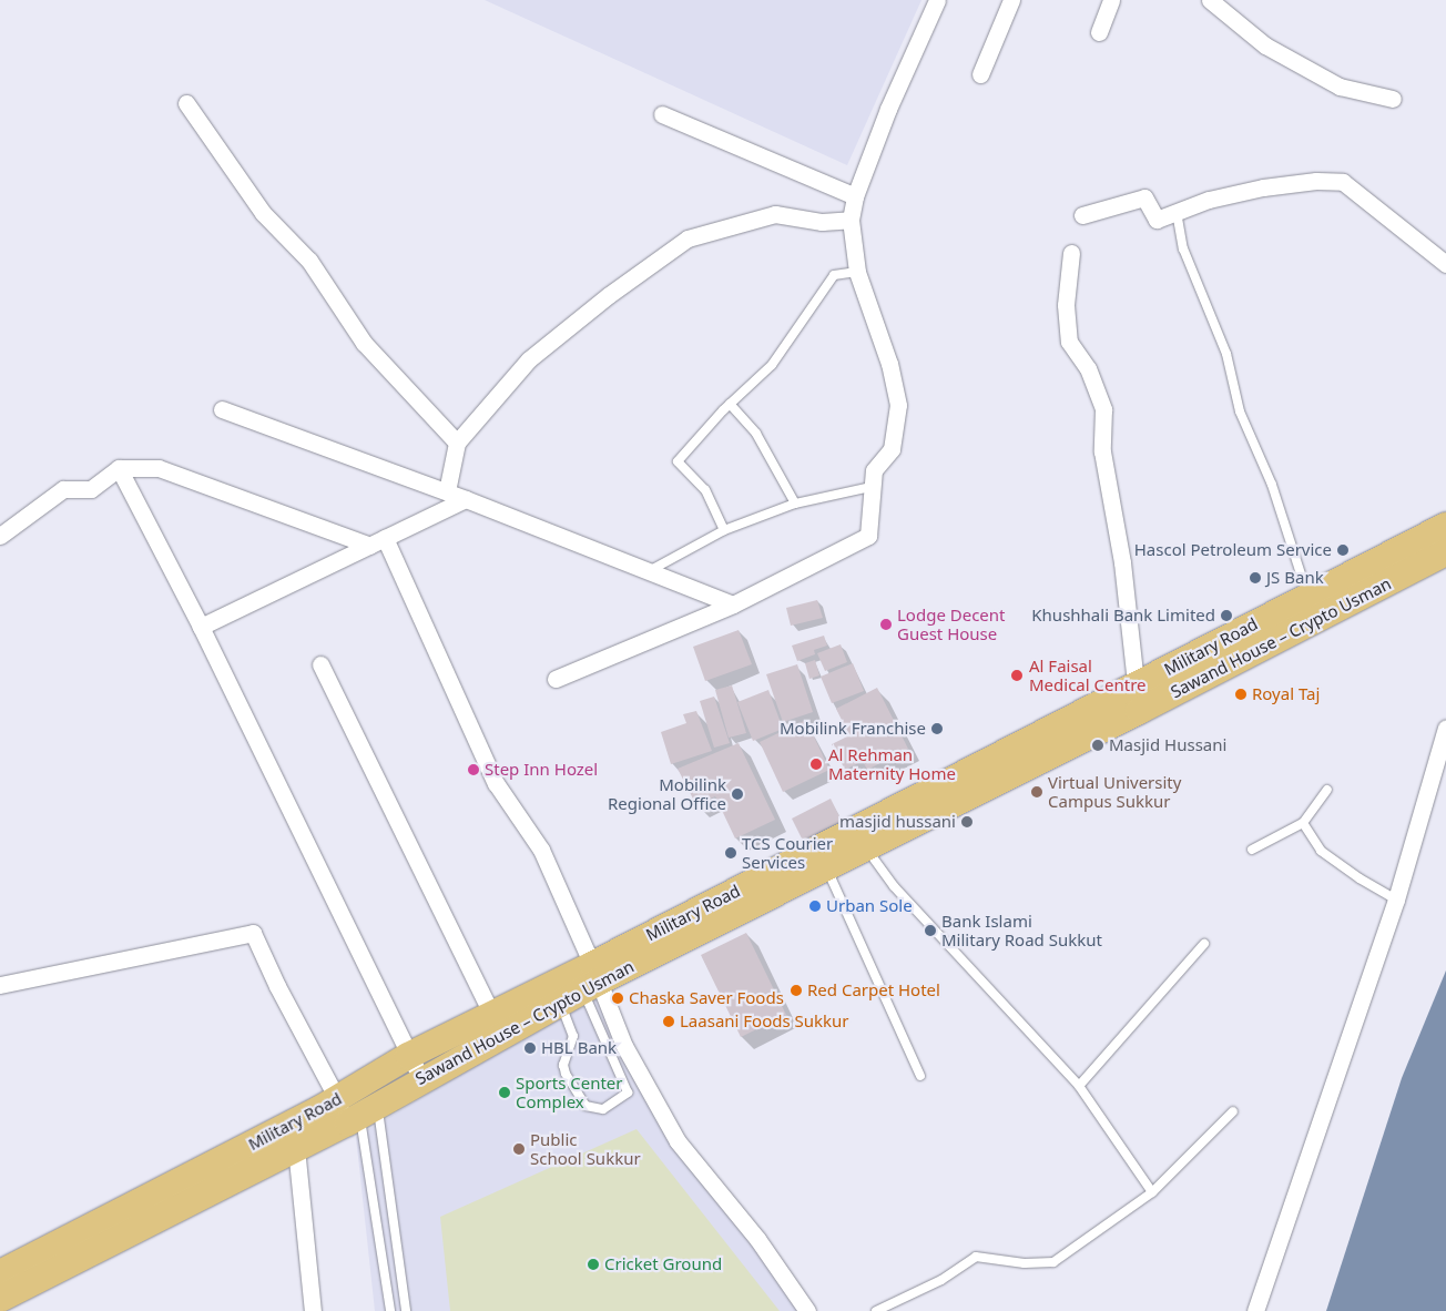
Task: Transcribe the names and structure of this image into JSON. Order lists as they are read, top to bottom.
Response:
{
  "streets": {
    "main road": ["Sawand House – Crypto Usman", "Military Road"]
  },
  "crossings": [
    ["Sawand House – Crypto Usman", "Military Road"]
  ],
  "places": [
    "Hascol Petroleum Service",
    "JS Bank",
    "Khushhali Bank Limited",
    "Lodge Decent Guest House",
    "Al Faisal Medical Centre",
    "Royal Taj",
    "Mobilink Franchise",
    "Masjid Hussani",
    "Al Rehman Maternity Home",
    "Step Inn Hozel",
    "Virtual University Campus Sukkur",
    "Mobilink Regional Office",
    "masjid hussani",
    "TCS Courier Services",
    "Urban Sole",
    "Bank Islami Military Road Sukkut",
    "Red Carpet Hotel",
    "Chaska Saver Foods",
    "Laasani Foods Sukkur",
    "HBL Bank",
    "Sports Center Complex",
    "Public School Sukkur",
    "Cricket Ground"
  ]
}
